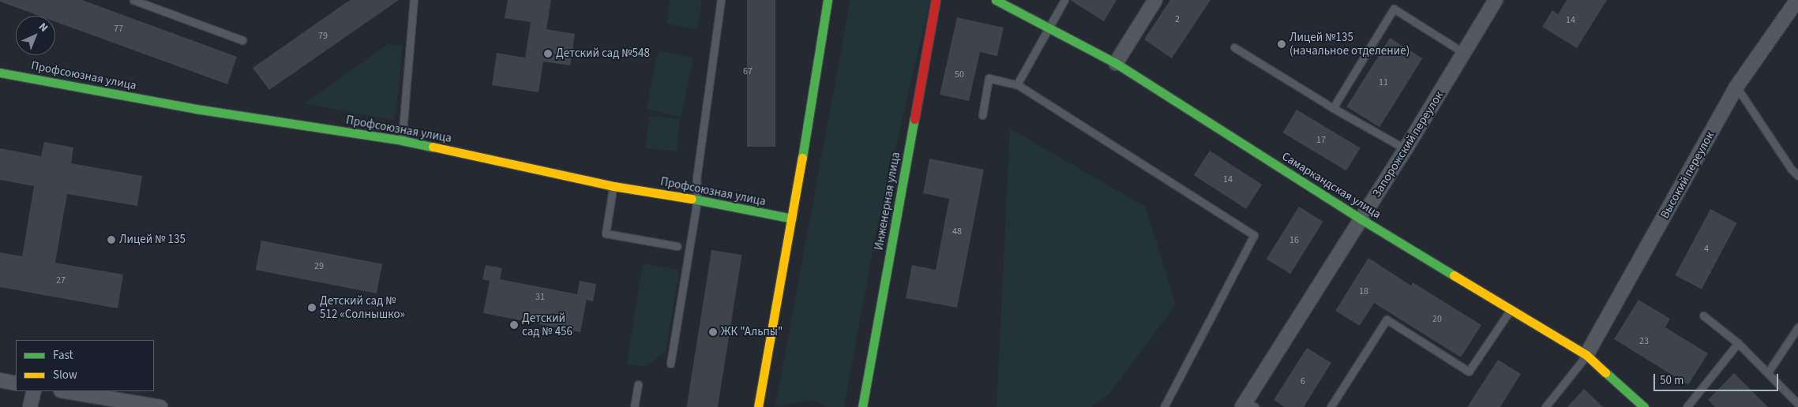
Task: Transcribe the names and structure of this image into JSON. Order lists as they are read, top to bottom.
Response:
{
  "streets": {
    "street": [
      "Профсоюзная улица",
      "Запорожский переулок",
      "Высокий переулок",
      "Самаркандская улица",
      "Инженерная улица"
    ]
  },
  "crossings": [
    ["Запорожский переулок", "Самаркандская улица"],
    ["Высокий переулок", "Самаркандская улица"]
  ],
  "places": [
    "Лицей №135 (начальное отделение)",
    "Детский сад №548",
    "Лицей № 135",
    "Детский сад № 512 «Солнышко»",
    "Детский сад № 456",
    "ЖК \"Альпы\""
  ],
  "house_numbers": [
    "2",
    "14",
    "77",
    "79",
    "67",
    "50",
    "11",
    "17",
    "14",
    "48",
    "16",
    "4",
    "29",
    "27",
    "18",
    "31",
    "20",
    "23",
    "6"
  ],
  "legend": ["Fast", "Slow"],
  "scale_bar": "50 m",
  "north": "top right"
}
